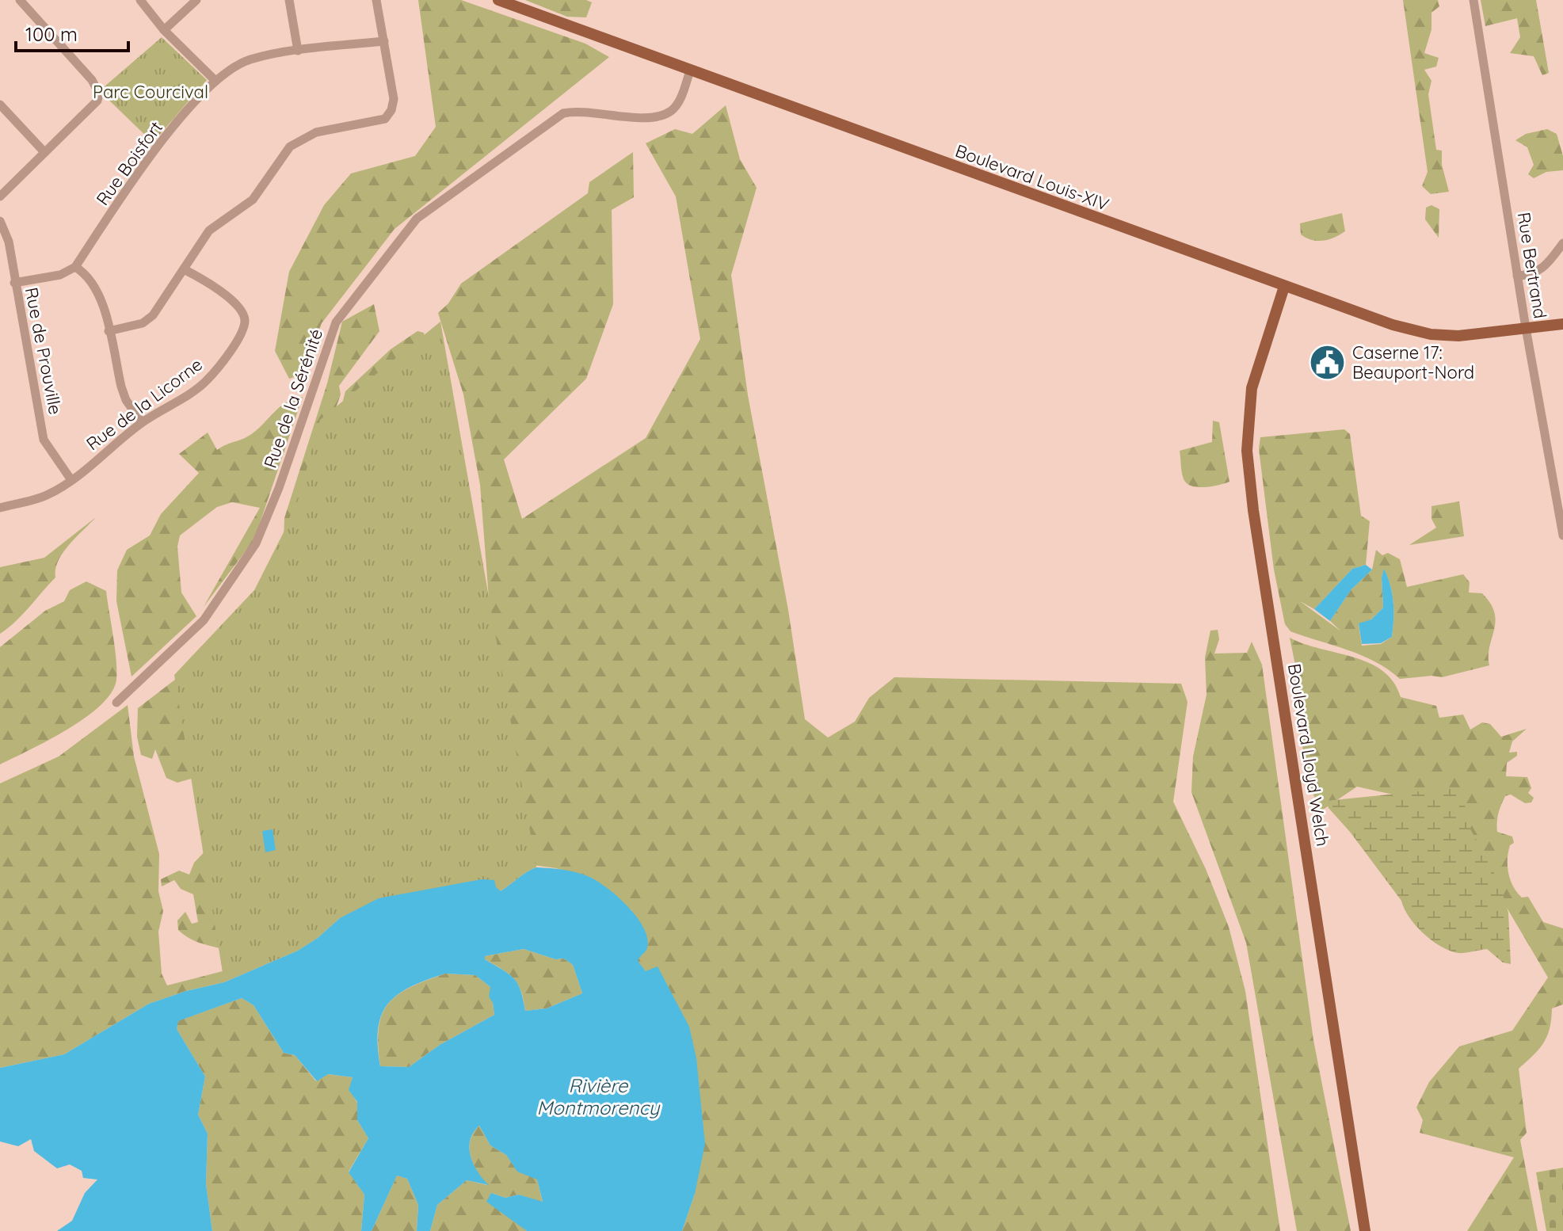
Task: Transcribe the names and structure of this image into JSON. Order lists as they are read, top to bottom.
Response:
{
  "streets": {
    "main road": ["Boulevard Louis-XIV", "Boulevard Lloyd Welch"],
    "street": [
      "Rue Boisfort",
      "Rue Bertrand",
      "Rue de Prouville",
      "Rue de la Sérénité",
      "Rue de la Licorne"
    ]
  },
  "crossings": [
    ["Boulevard Louis-XIV", "Rue Bertrand"],
    ["Boulevard Louis-XIV", "Rue de la Sérénité"],
    ["Boulevard Louis-XIV", "Boulevard Lloyd Welch"],
    ["Rue de Prouville", "Rue de la Licorne"]
  ],
  "water": ["Rivière Montmorency"],
  "parks": ["Parc Courcival"],
  "places": {
    "public building": ["Caserne 17: Beauport-Nord"]
  },
  "scale_bar": "100 m"
}
